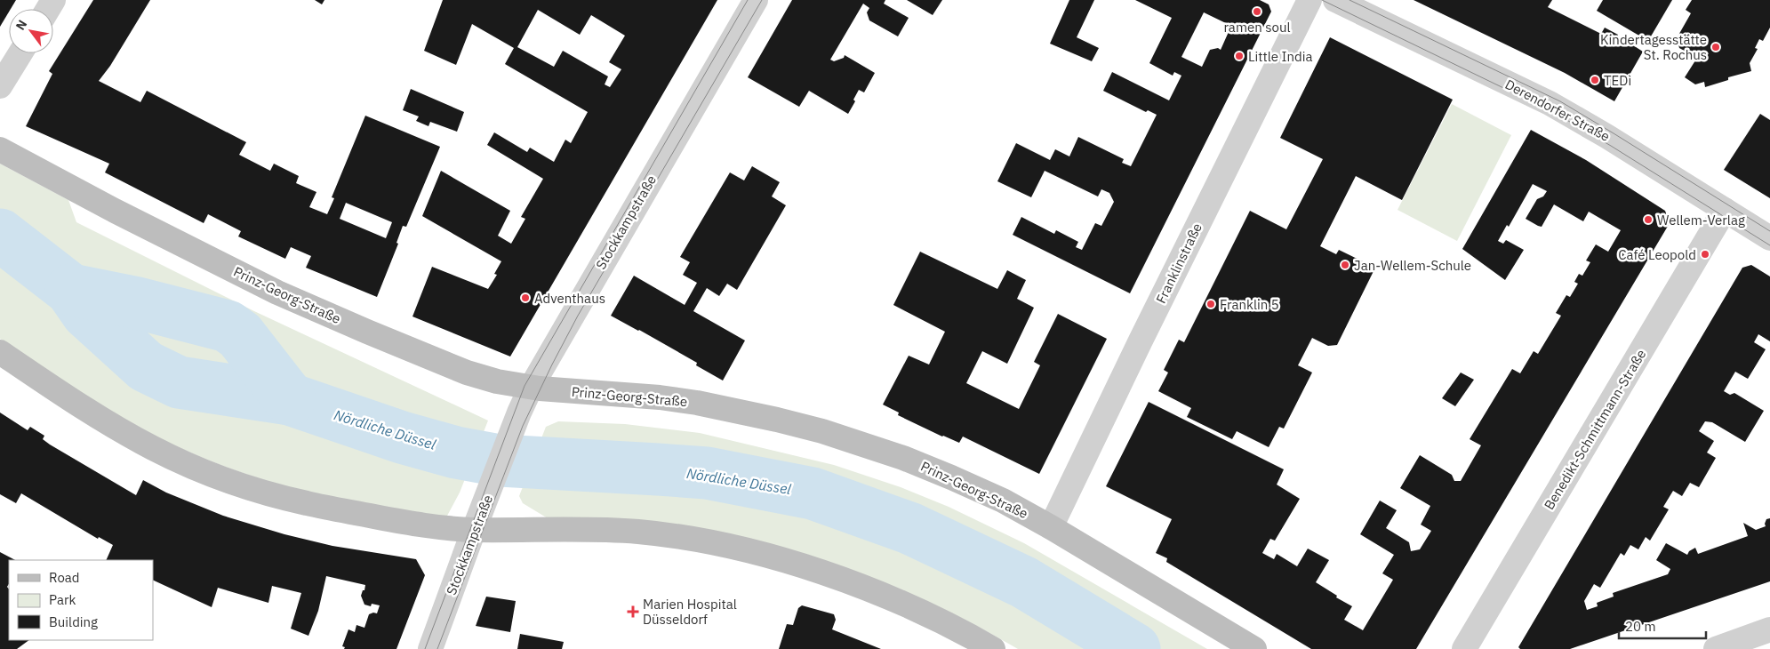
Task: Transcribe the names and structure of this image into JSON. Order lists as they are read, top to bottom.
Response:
{
  "streets": {
    "main road": ["Prinz-Georg-Straße"],
    "street": [
      "Derendorfer Straße",
      "Stockkampstraße",
      "Franklinstraße",
      "Benedikt-Schmittmann-Straße"
    ]
  },
  "crossings": [
    ["Derendorfer Straße", "Benedikt-Schmittmann-Straße"],
    ["Stockkampstraße", "Prinz-Georg-Straße"],
    ["Franklinstraße", "Prinz-Georg-Straße"]
  ],
  "water": ["Nördliche Düssel"],
  "places": {
    "other": [
      "ramen soul",
      "Kindertagesstätte St. Rochus",
      "Little India",
      "TEDi",
      "Wellem-Verlag",
      "Café Leopold",
      "Jan-Wellem-Schule",
      "Adventhaus",
      "Franklin 5"
    ],
    "health": ["Marien Hospital Düsseldorf"]
  },
  "legend": ["Road", "Park", "Building"],
  "scale_bar": "20 m",
  "north": "top left"
}
